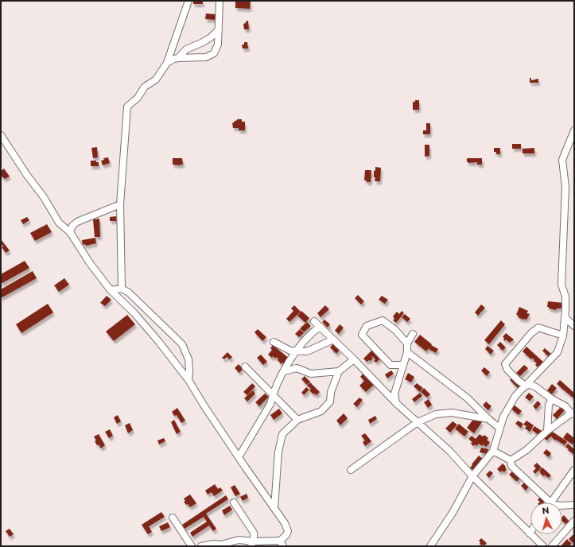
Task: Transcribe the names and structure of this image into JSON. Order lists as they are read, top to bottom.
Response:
{
  "north": "top"
}
